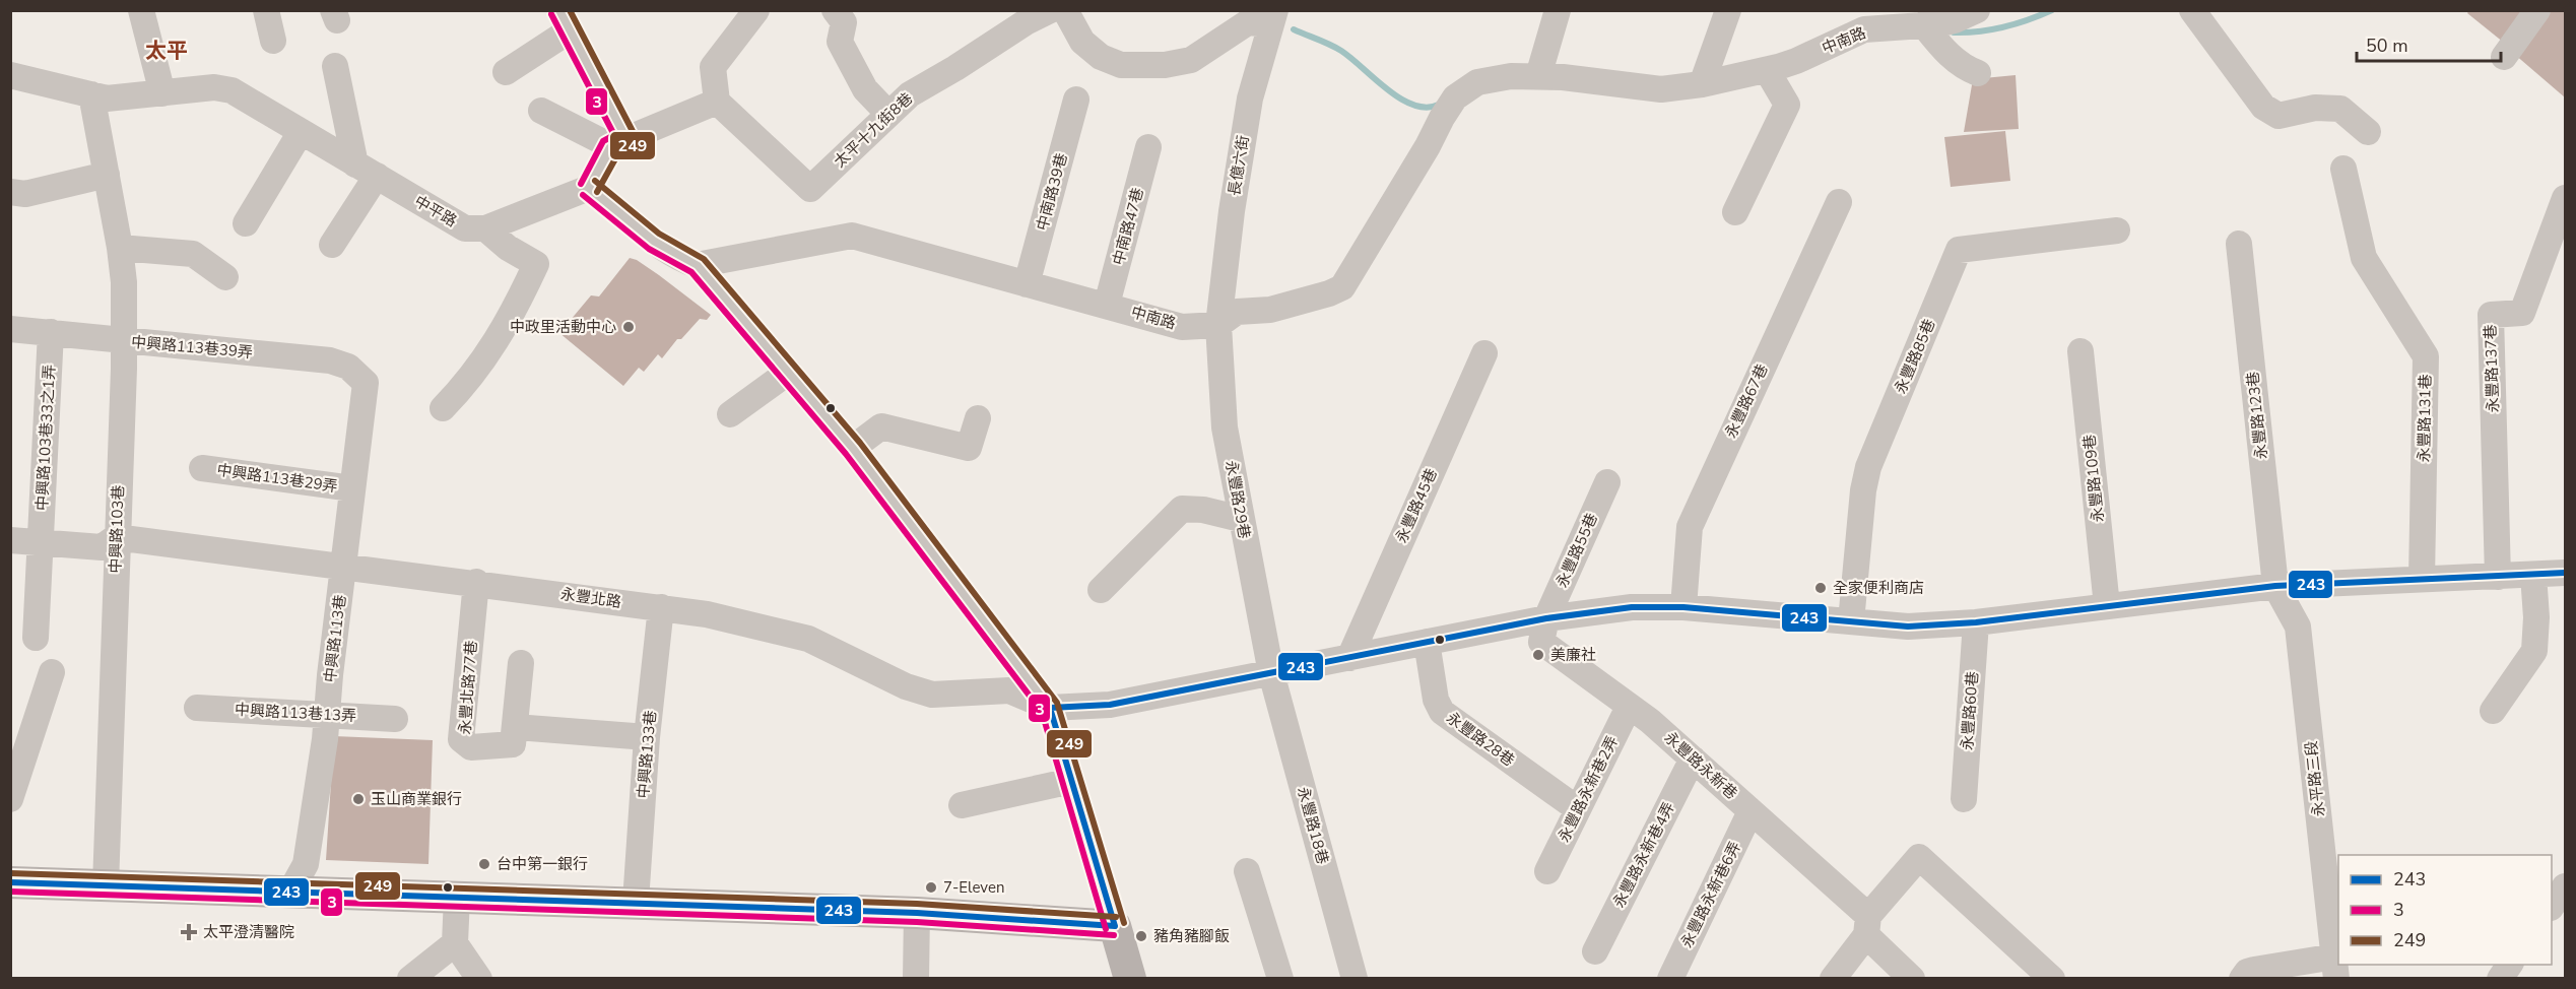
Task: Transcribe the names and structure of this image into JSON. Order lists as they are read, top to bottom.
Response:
{
  "streets": {
    "street": [
      "中南路",
      "太平十九街8巷",
      "長億六街",
      "中南路39巷",
      "中平路",
      "中南路47巷",
      "中興路113巷39弄",
      "永豐路85巷",
      "永豐路137巷",
      "永豐路67巷",
      "永豐路123巷",
      "永豐路131巷",
      "中興路103巷33之1弄",
      "中興路113巷29弄",
      "永豐路109巷",
      "永豐路29巷",
      "永豐路45巷",
      "中興路103巷",
      "永豐路55巷",
      "永豐北路",
      "中興路113巷",
      "永豐北路77巷",
      "永豐路60巷",
      "中興路113巷13弄",
      "永豐路28巷",
      "中興路133巷",
      "永豐路永新巷",
      "永平路三段",
      "永豐路永新巷2弄",
      "永豐路18巷",
      "永豐路永新巷4弄",
      "永豐路永新巷6弄"
    ]
  },
  "crossings": [
    ["中南路", "長億六街"],
    ["中南路", "中南路39巷"],
    ["中南路", "中南路47巷"],
    ["中南路", "永豐路29巷"],
    ["長億六街", "永豐路29巷"],
    ["中平路", "中興路103巷"],
    ["中興路113巷39弄", "中興路103巷33之1弄"],
    ["中興路113巷39弄", "中興路103巷"],
    ["中興路113巷39弄", "中興路113巷"],
    ["永豐路123巷", "永平路三段"],
    ["中興路113巷29弄", "中興路113巷"],
    ["永豐路29巷", "永豐路18巷"],
    ["中興路103巷", "永豐北路"],
    ["永豐路55巷", "永豐路永新巷"],
    ["永豐北路", "中興路113巷"],
    ["永豐北路", "永豐北路77巷"],
    ["永豐北路", "中興路133巷"],
    ["中興路113巷", "中興路113巷13弄"],
    ["永豐路28巷", "永豐路永新巷2弄"],
    ["永豐路永新巷", "永豐路永新巷2弄"],
    ["永豐路永新巷", "永豐路永新巷4弄"],
    ["永豐路永新巷", "永豐路永新巷6弄"]
  ],
  "districts": ["太平"],
  "places": {
    "other": [
      "中政里活動中心",
      "全家便利商店",
      "美廉社",
      "玉山商業銀行",
      "台中第一銀行",
      "7-Eleven",
      "豬角豬腳飯"
    ],
    "health": ["太平澄清醫院"]
  },
  "lines": ["transit line 249", "transit line 3", "transit line 243"],
  "legend": ["243", "3", "249"],
  "scale_bar": "50 m"
}
